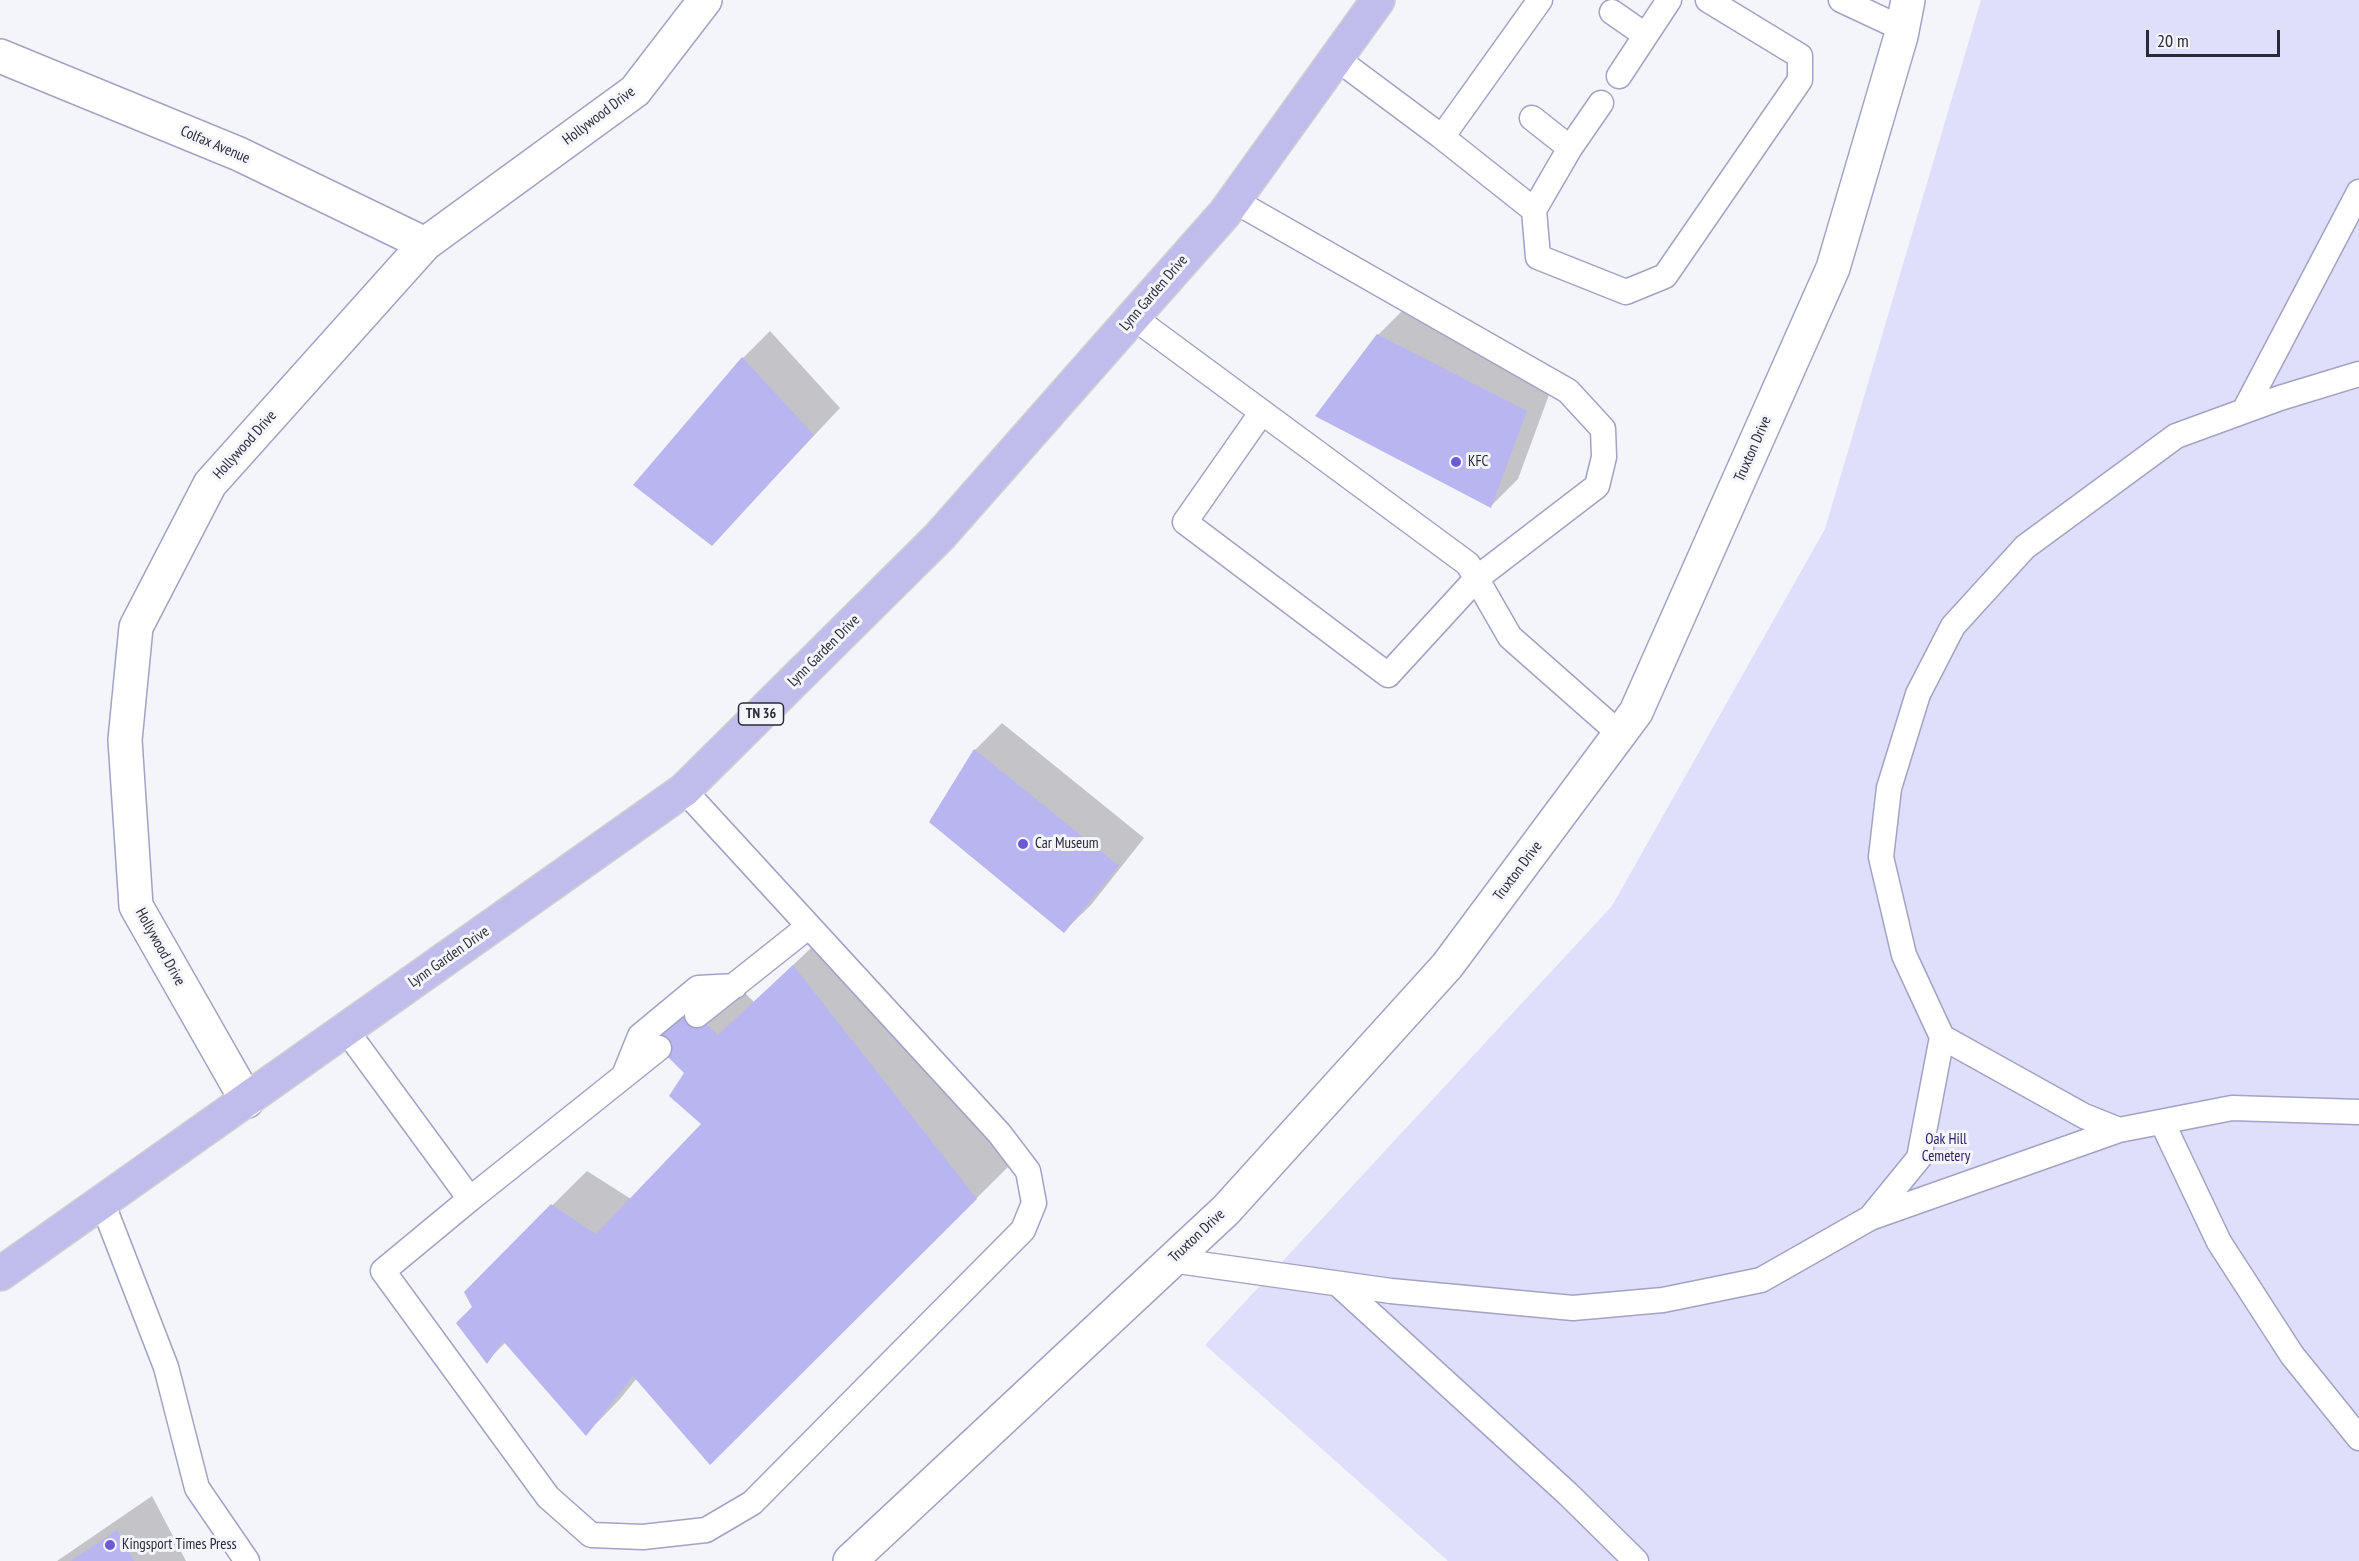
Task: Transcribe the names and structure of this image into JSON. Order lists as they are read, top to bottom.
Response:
{
  "streets": {
    "main road": ["Lynn Garden Drive", "TN 36"],
    "street": ["Hollywood Drive", "Colfax Avenue", "Truxton Drive"]
  },
  "crossings": [
    ["Hollywood Drive", "Colfax Avenue"],
    ["Hollywood Drive", "Lynn Garden Drive"]
  ],
  "parks": ["Oak Hill Cemetery"],
  "places": ["KFC", "Car Museum", "Kingsport Times Press"],
  "scale_bar": "20 m"
}
